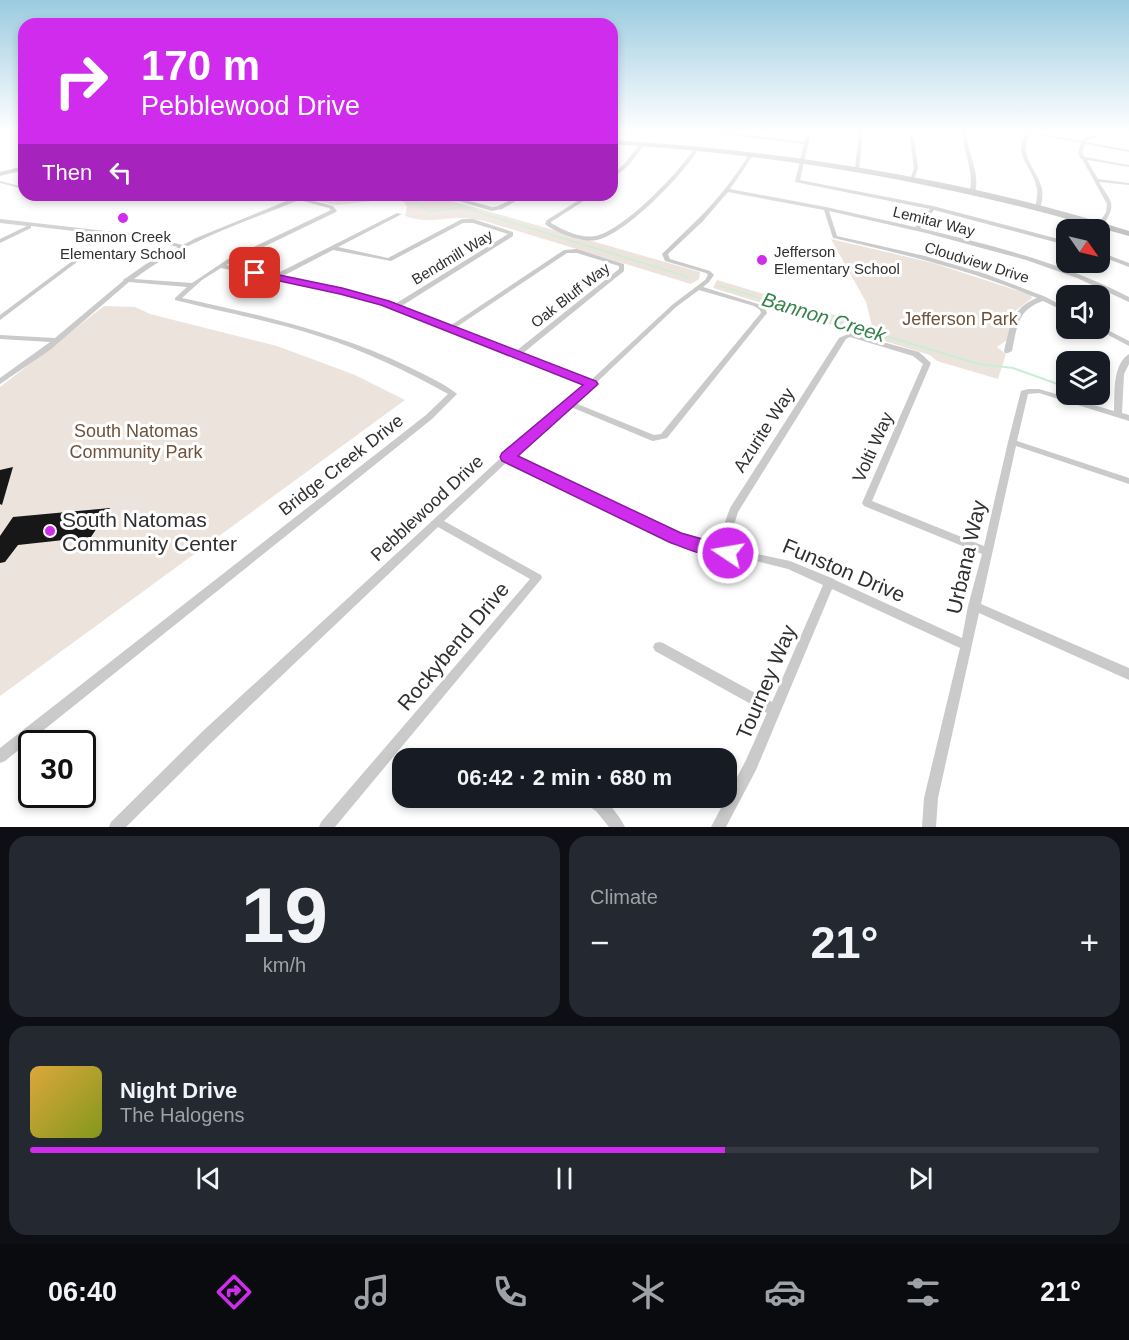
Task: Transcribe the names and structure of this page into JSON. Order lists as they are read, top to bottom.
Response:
{
  "streets": {
    "street": [
      "Lemitar Way",
      "Bendmill Way",
      "Cloudview Drive",
      "Oak Bluff Way",
      "Azurite Way",
      "Volti Way",
      "Bridge Creek Drive",
      "Pebblewood Drive",
      "Urbana Way",
      "Funston Drive",
      "Rockybend Drive",
      "Tourney Way"
    ]
  },
  "crossings": [
    ["Lemitar Way", "Cloudview Drive"],
    ["Azurite Way", "Volti Way"],
    ["Azurite Way", "Funston Drive"],
    ["Volti Way", "Urbana Way"],
    ["Pebblewood Drive", "Funston Drive"],
    ["Pebblewood Drive", "Rockybend Drive"],
    ["Urbana Way", "Funston Drive"],
    ["Funston Drive", "Tourney Way"]
  ],
  "water": ["Bannon Creek"],
  "parks": ["Jefferson Park", "South Natomas Community Park"],
  "places": ["Bannon Creek Elementary School", "Jefferson Elementary School", "South Natomas Community Center"],
  "north": "bottom right",
  "page": {
    "turn": ["170 m", "Pebblewood Drive"],
    "then": "Then",
    "limit": "30",
    "trip": "06:42 · 2 min · 680 m",
    "tile": [
      ["19", "km/h"],
      "Climate"
    ],
    "heat": ["−", "21°", "+"],
    "song": ["Night Drive", "The Halogens"],
    "tabs": ["06:40", "21°"]
  }
}
